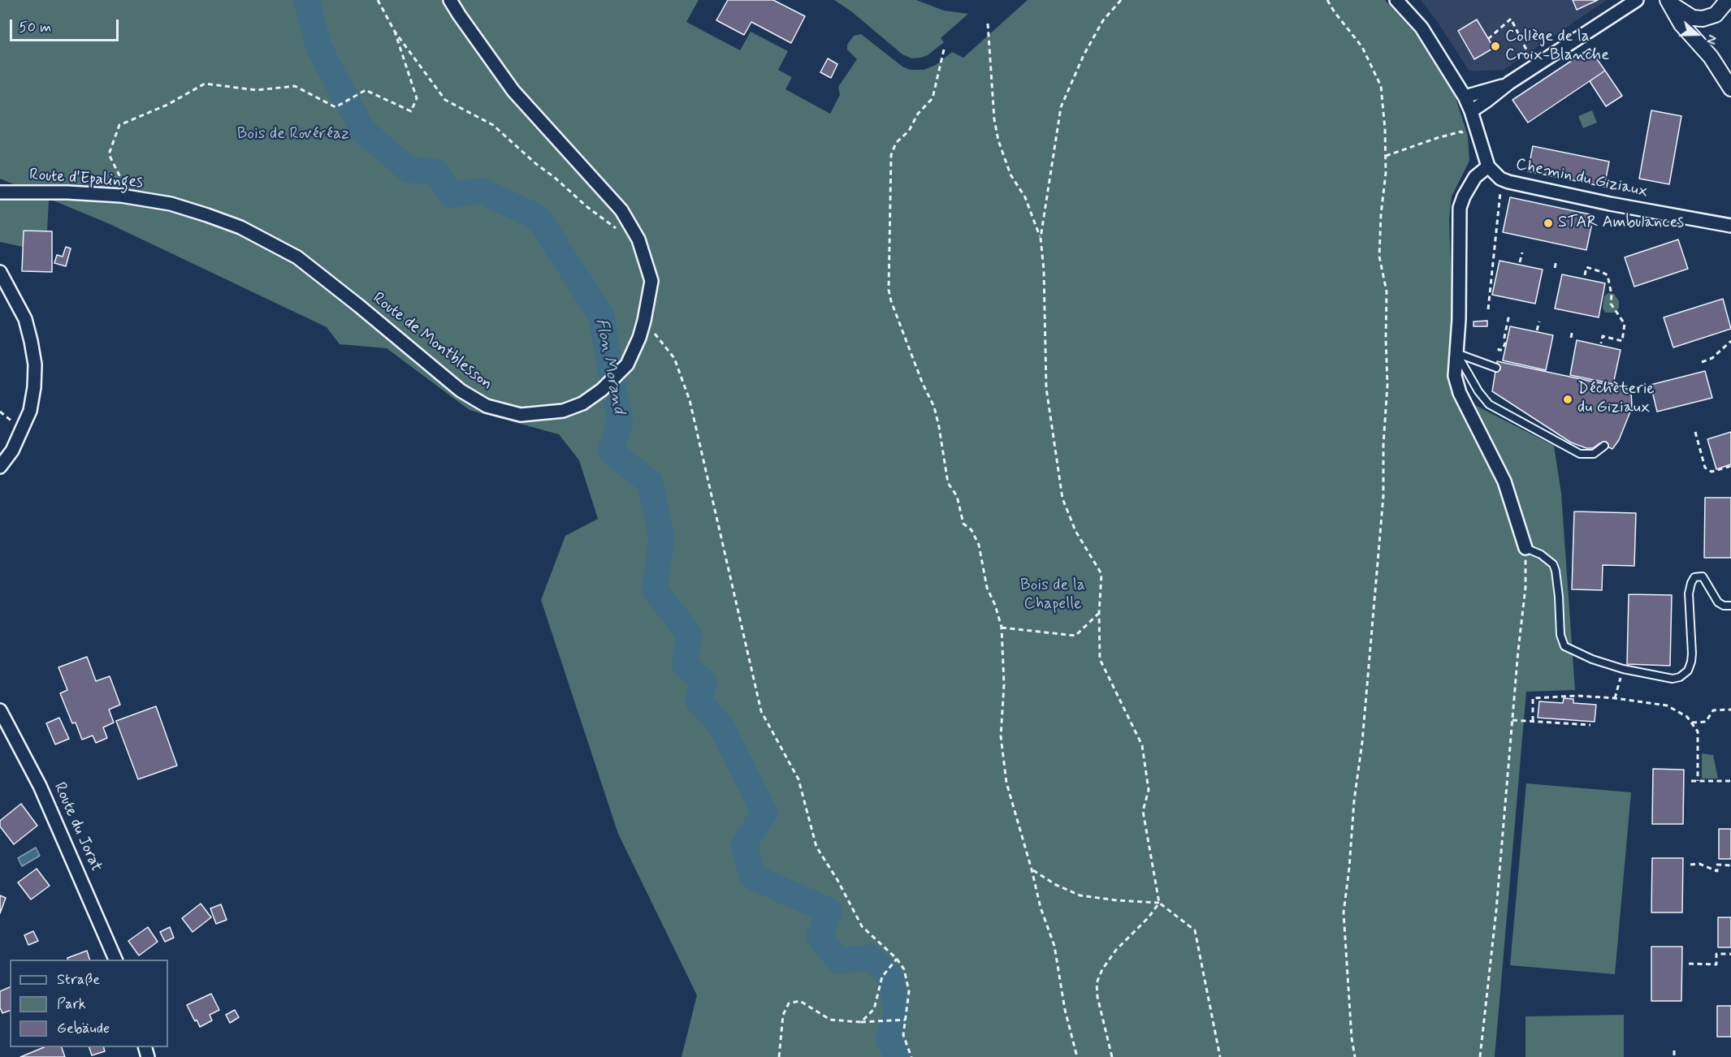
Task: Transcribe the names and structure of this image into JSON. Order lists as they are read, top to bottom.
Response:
{
  "streets": {
    "street": [
      "Chemin du Giziaux",
      "Route d'Epalinges",
      "Route de Montblesson",
      "Route du Jorat"
    ]
  },
  "crossings": [
    ["Route d'Epalinges", "Route de Montblesson"]
  ],
  "water": ["Flon Morand"],
  "parks": ["Bois de Rovéréaz", "Bois de la Chapelle"],
  "places": ["Collège de la Croix-Blanche", "STAR Ambulances", "Déchèterie du Giziaux"],
  "legend": ["Straße", "Park", "Gebäude"],
  "scale_bar": "50 m",
  "north": "right"
}
